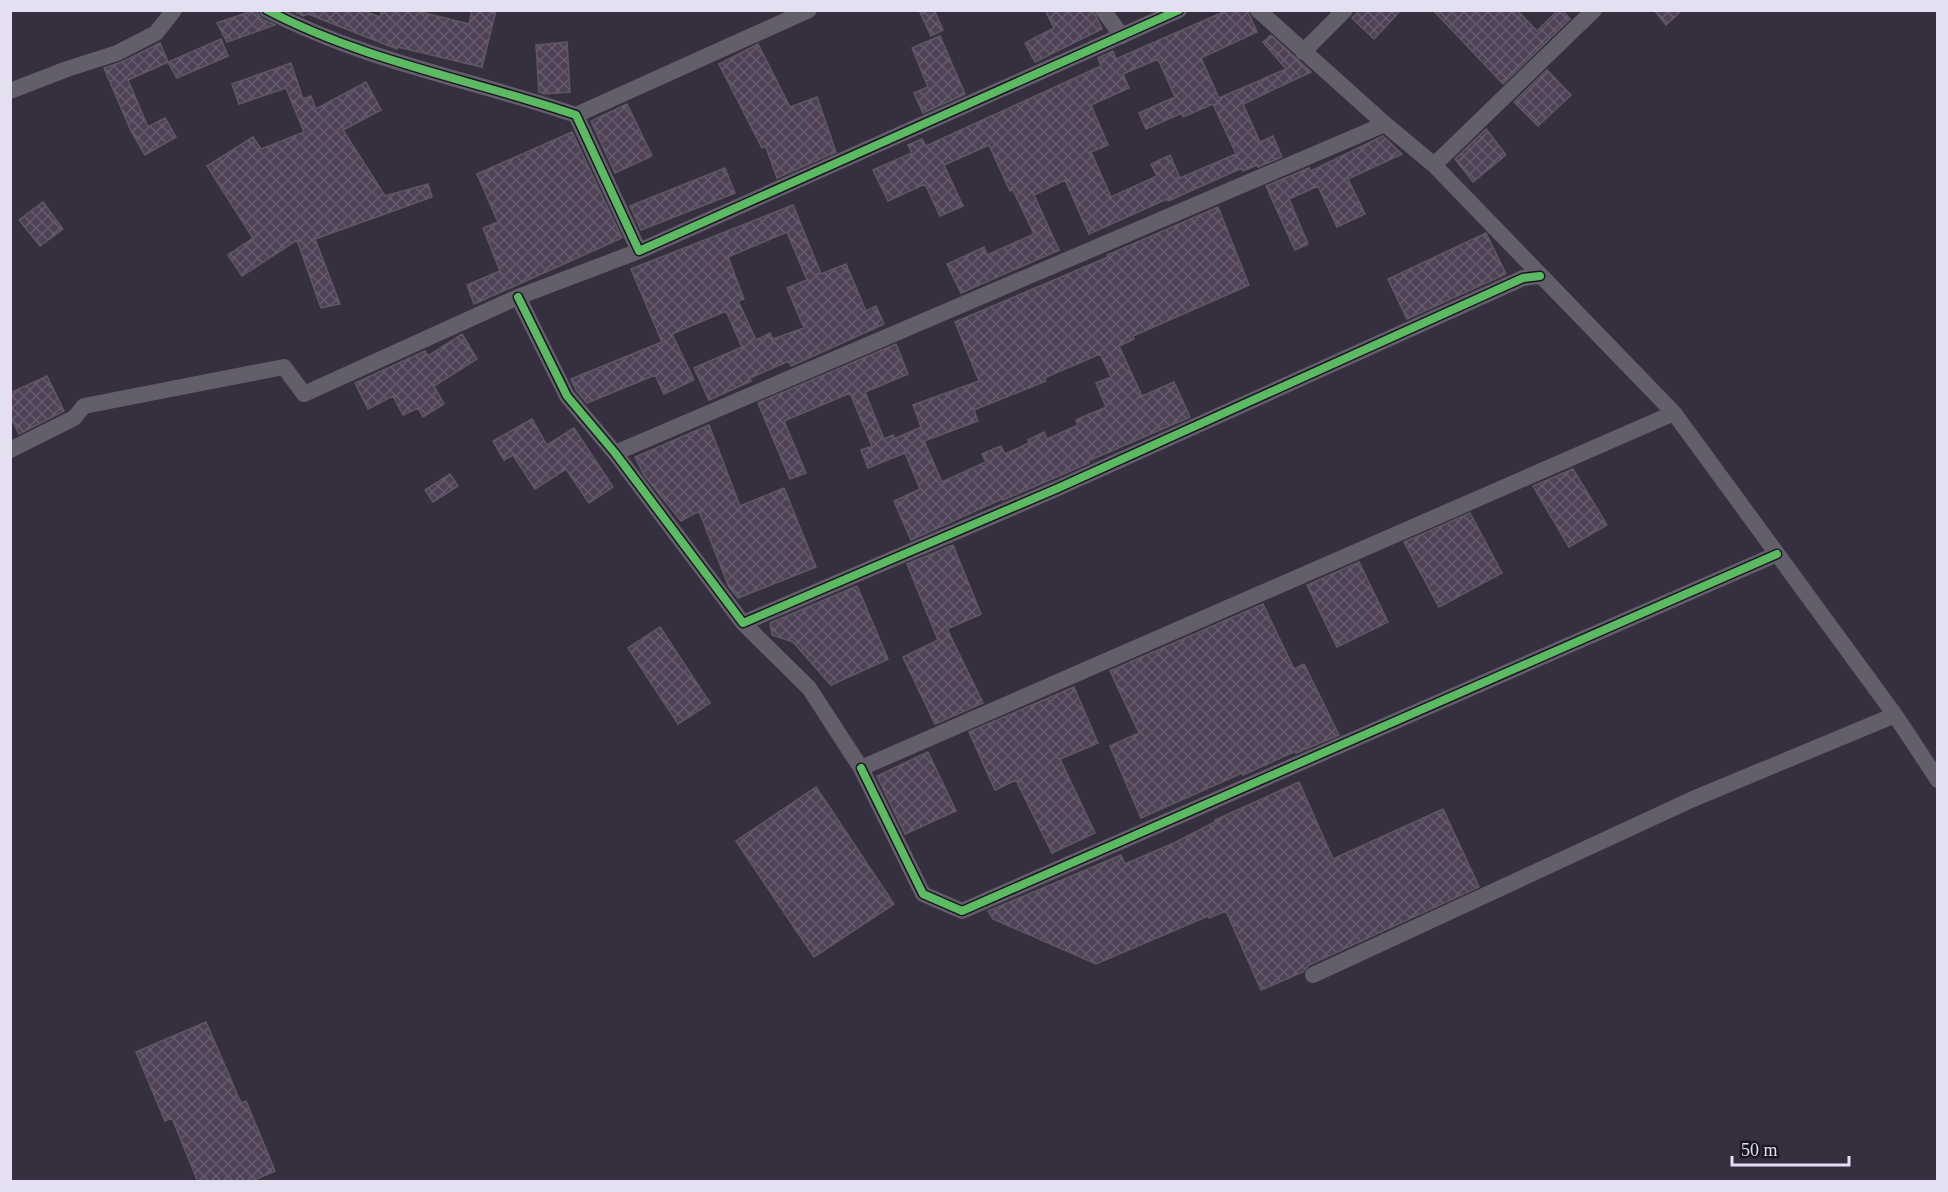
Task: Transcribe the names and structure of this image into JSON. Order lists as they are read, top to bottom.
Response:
{
  "scale_bar": "50 m"
}
